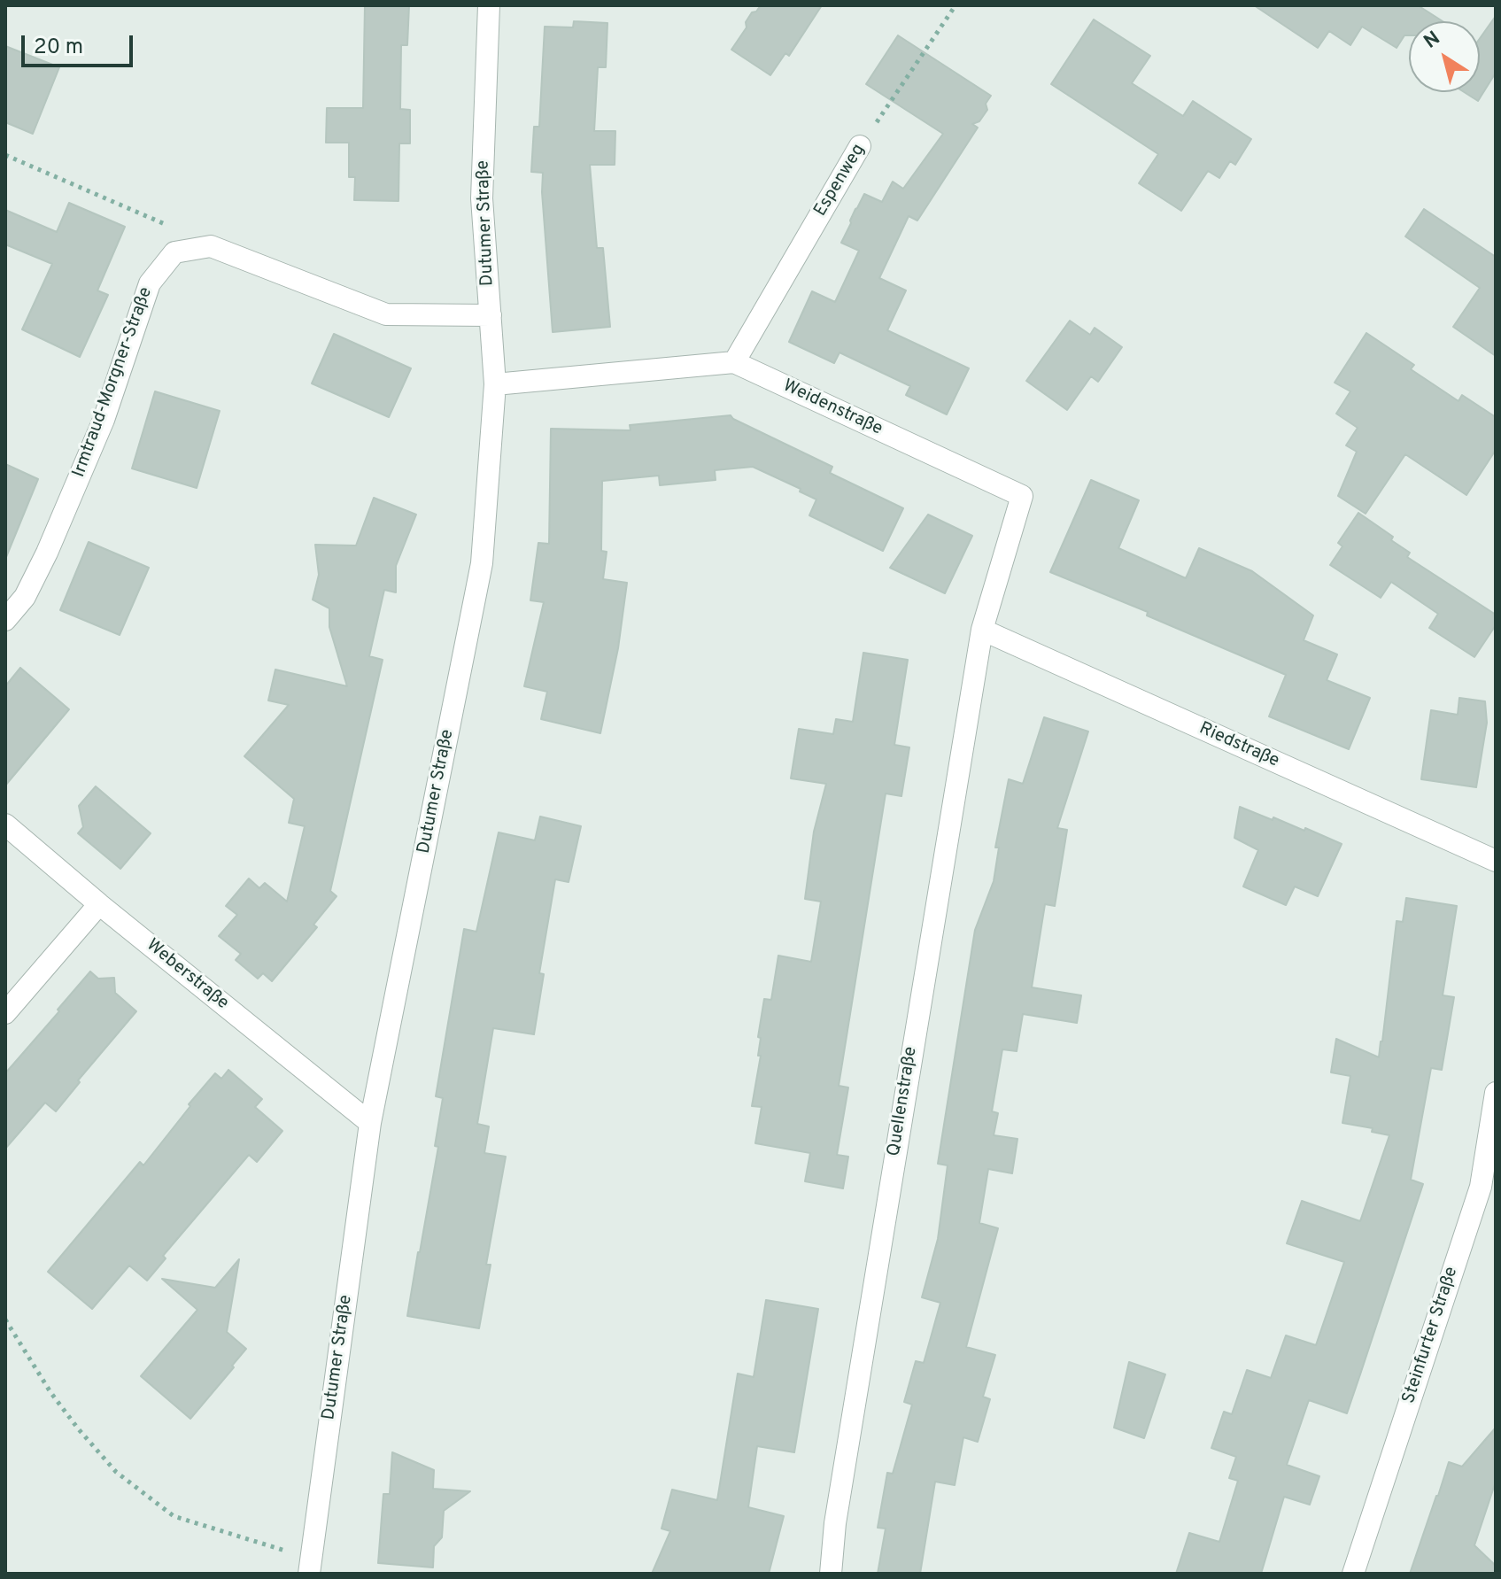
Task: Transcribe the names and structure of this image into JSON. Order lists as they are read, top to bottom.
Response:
{
  "streets": {
    "street": [
      "Espenweg",
      "Dutumer Straße",
      "Irmtraud-Morgner-Straße",
      "Weidenstraße",
      "Riedstraße",
      "Weberstraße",
      "Quellenstraße",
      "Steinfurter Straße"
    ]
  },
  "crossings": [
    ["Espenweg", "Weidenstraße"],
    ["Dutumer Straße", "Weberstraße"],
    ["Weidenstraße", "Riedstraße"],
    ["Weidenstraße", "Quellenstraße"],
    ["Riedstraße", "Quellenstraße"]
  ],
  "scale_bar": "20 m",
  "north": "top left"
}
